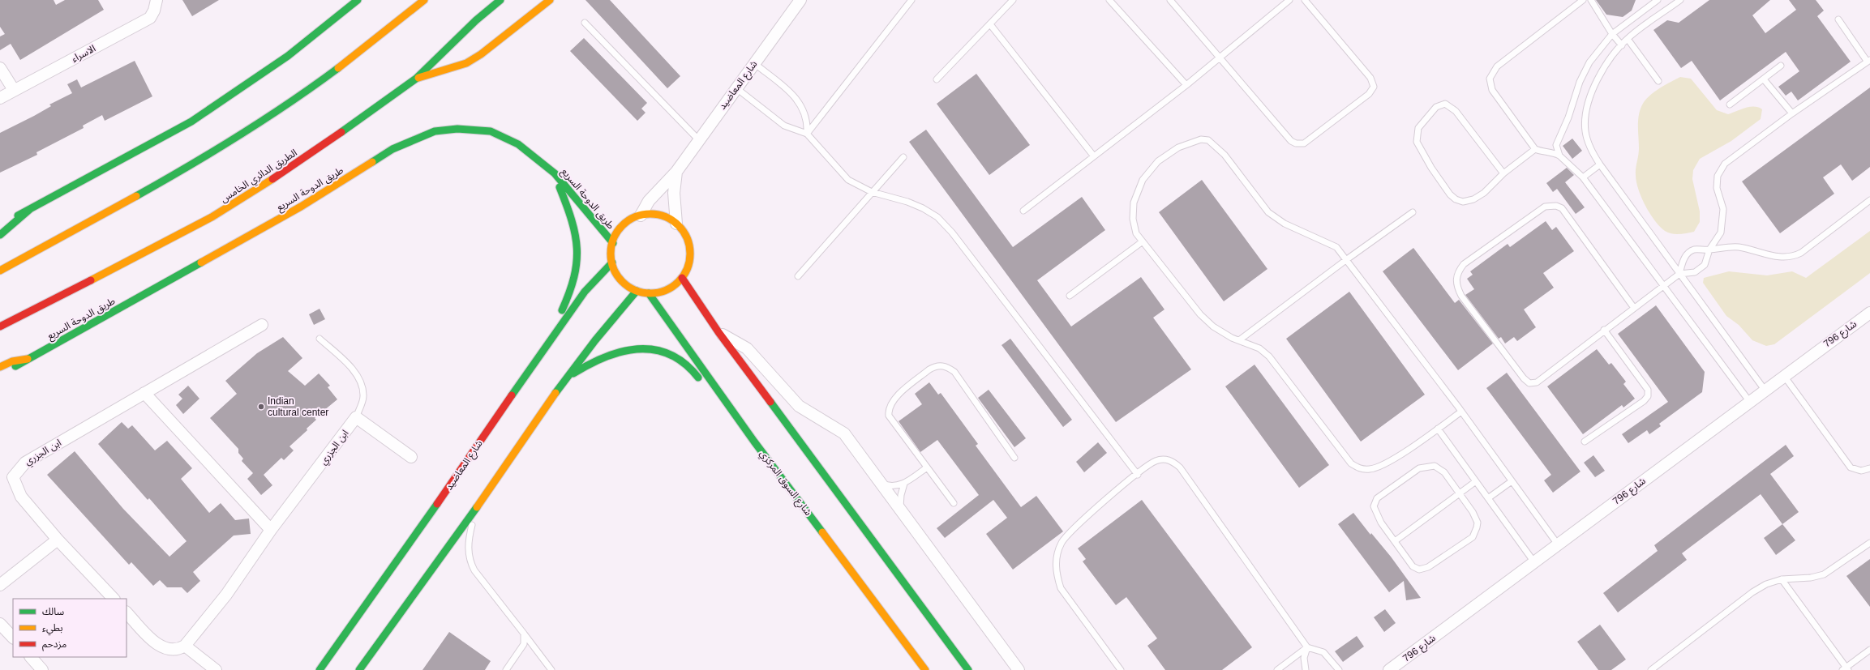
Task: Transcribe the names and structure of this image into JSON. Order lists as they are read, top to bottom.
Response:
{
  "streets": {
    "main road": [
      "شارع المعاضيد",
      "الطريق الدائري الخامس",
      "طريق الدوحة السريع",
      "شارع السوق المركزي"
    ],
    "street": ["الاسراء", "شارع 796", "ابن الجزري"]
  },
  "crossings": [
    ["شارع المعاضيد", "طريق الدوحة السريع"],
    ["شارع المعاضيد", "شارع السوق المركزي"],
    ["طريق الدوحة السريع", "شارع السوق المركزي"]
  ],
  "places": ["Indian cultural center"],
  "legend": ["سالك", "بطيء", "مزدحم"]
}
